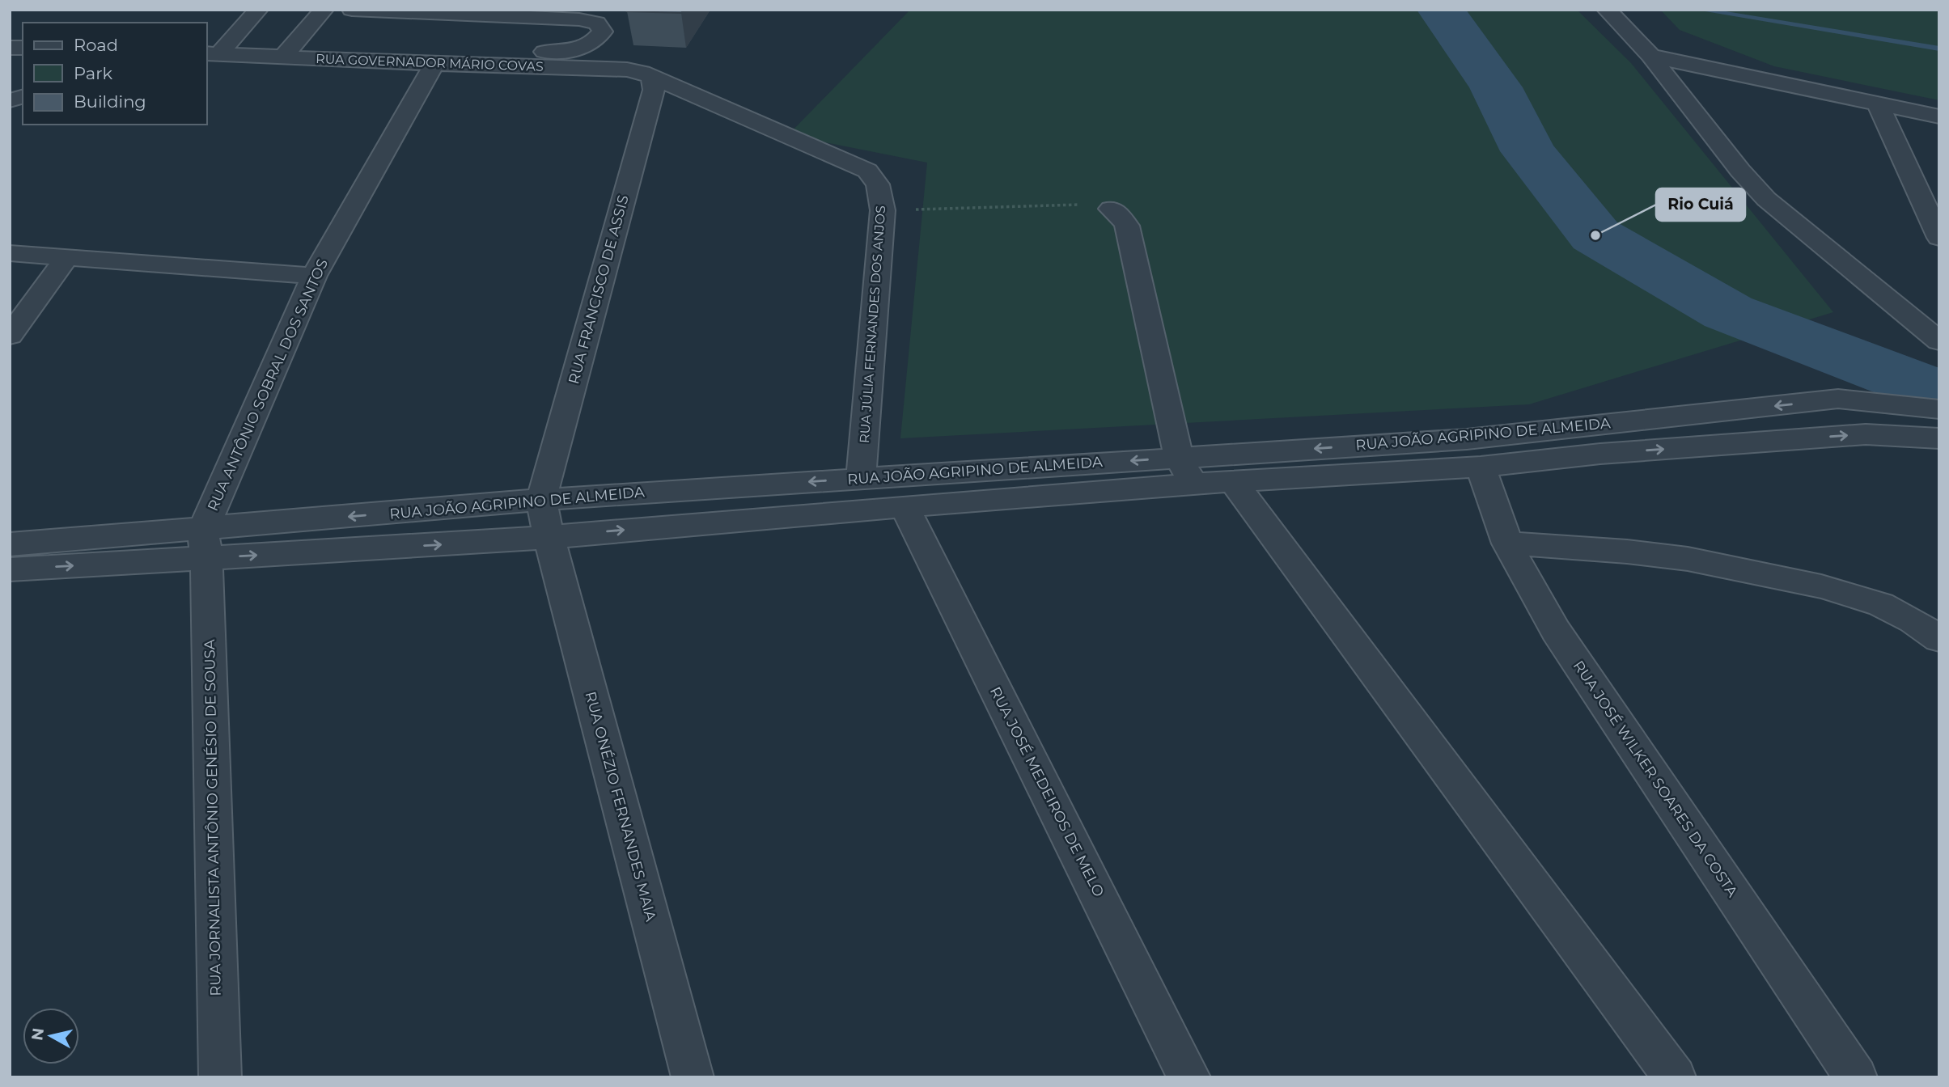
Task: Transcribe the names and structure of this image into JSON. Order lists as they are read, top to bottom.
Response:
{
  "streets": {
    "street": [
      "RUA GOVERNADOR MÁRIO COVAS",
      "RUA FRANCISCO DE ASSIS",
      "RUA JÚLIA FERNANDES DOS ANJOS",
      "RUA ANTÔNIO SOBRAL DOS SANTOS",
      "RUA JOÃO AGRIPINO DE ALMEIDA",
      "RUA JOSÉ WILKER SOARES DA COSTA",
      "RUA JOSÉ MEDEIROS DE MELO",
      "RUA ONÉZIO FERNANDES MAIA",
      "RUA JORNALISTA ANTÔNIO GENÉSIO DE SOUSA"
    ]
  },
  "crossings": [
    ["RUA GOVERNADOR MÁRIO COVAS", "RUA FRANCISCO DE ASSIS"],
    ["RUA GOVERNADOR MÁRIO COVAS", "RUA JÚLIA FERNANDES DOS ANJOS"],
    ["RUA GOVERNADOR MÁRIO COVAS", "RUA ANTÔNIO SOBRAL DOS SANTOS"],
    ["RUA FRANCISCO DE ASSIS", "RUA JÚLIA FERNANDES DOS ANJOS"],
    ["RUA FRANCISCO DE ASSIS", "RUA JOÃO AGRIPINO DE ALMEIDA"],
    ["RUA FRANCISCO DE ASSIS", "RUA ONÉZIO FERNANDES MAIA"],
    ["RUA JÚLIA FERNANDES DOS ANJOS", "RUA JOÃO AGRIPINO DE ALMEIDA"],
    ["RUA ANTÔNIO SOBRAL DOS SANTOS", "RUA JOÃO AGRIPINO DE ALMEIDA"],
    ["RUA ANTÔNIO SOBRAL DOS SANTOS", "RUA JORNALISTA ANTÔNIO GENÉSIO DE SOUSA"],
    ["RUA JOÃO AGRIPINO DE ALMEIDA", "RUA JOSÉ WILKER SOARES DA COSTA"],
    ["RUA JOÃO AGRIPINO DE ALMEIDA", "RUA JOSÉ MEDEIROS DE MELO"],
    ["RUA JOÃO AGRIPINO DE ALMEIDA", "RUA ONÉZIO FERNANDES MAIA"],
    ["RUA JOÃO AGRIPINO DE ALMEIDA", "RUA JORNALISTA ANTÔNIO GENÉSIO DE SOUSA"]
  ],
  "places": ["Rio Cuiá"],
  "legend": ["Road", "Park", "Building"],
  "north": "left"
}
